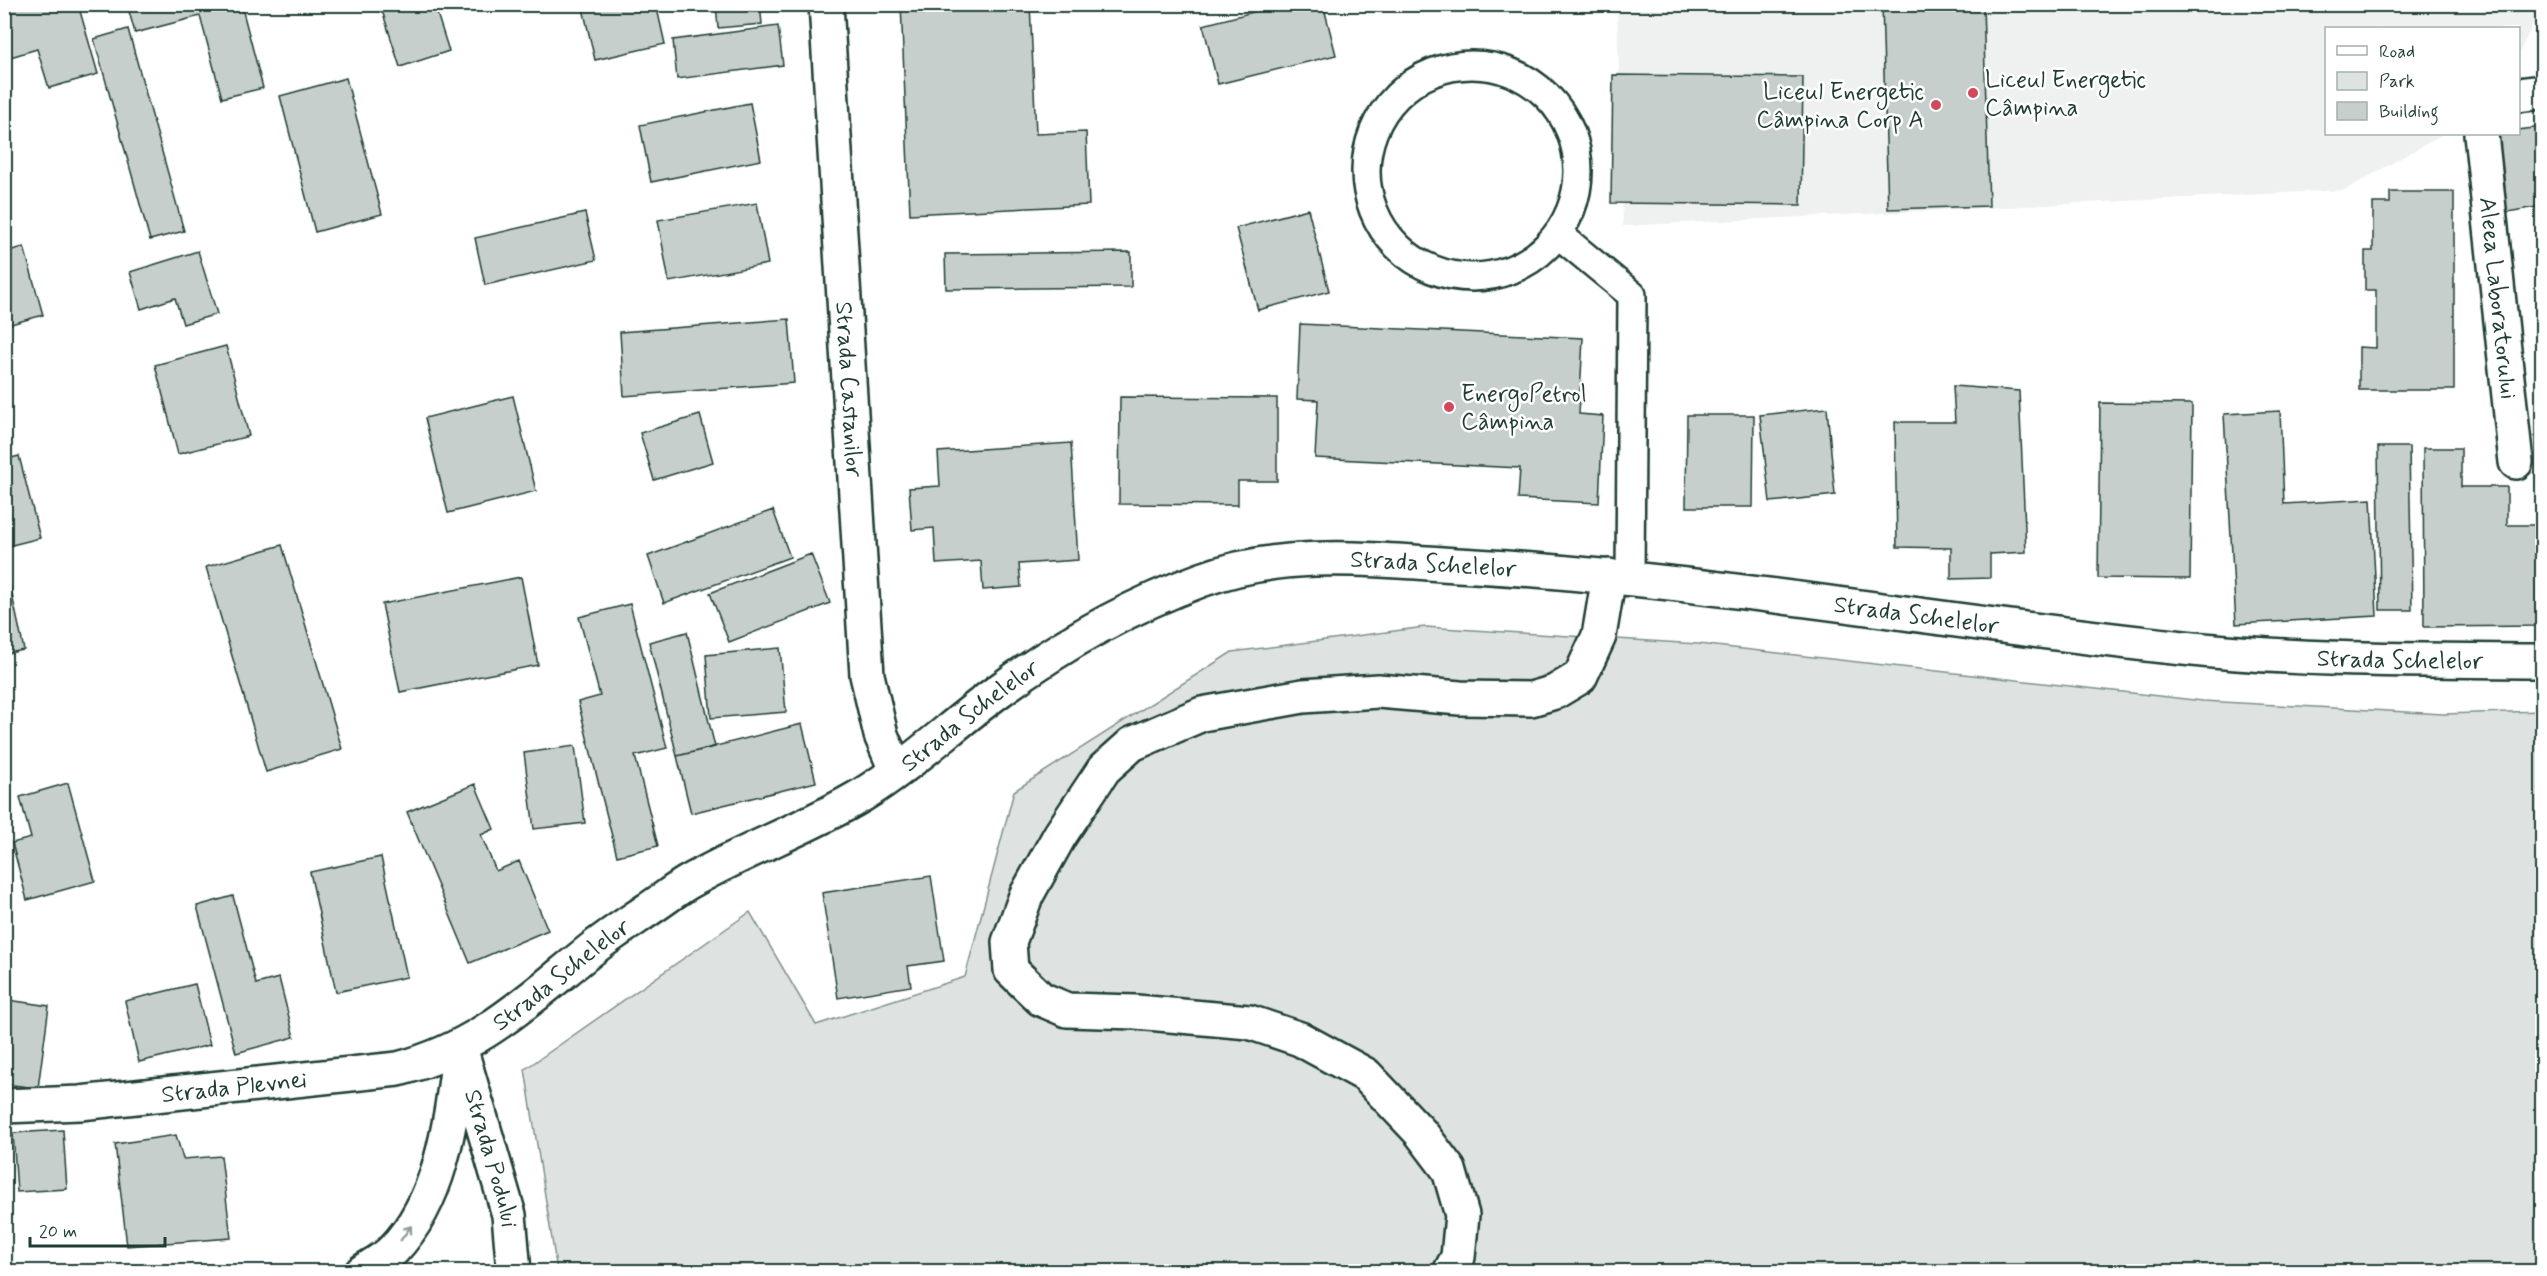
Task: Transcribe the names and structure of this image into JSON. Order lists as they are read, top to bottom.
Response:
{
  "streets": {
    "street": [
      "Aleea Laboratorului",
      "Strada Castanilor",
      "Strada Schelelor",
      "Strada Plevnei",
      "Strada Podului"
    ]
  },
  "crossings": [
    ["Strada Castanilor", "Strada Schelelor"],
    ["Strada Schelelor", "Strada Plevnei"],
    ["Strada Schelelor", "Strada Podului"],
    ["Strada Plevnei", "Strada Podului"]
  ],
  "places": ["Liceul Energetic Câmpina", "Liceul Energetic Câmpina Corp A", "EnergoPetrol Câmpina"],
  "legend": ["Road", "Park", "Building"],
  "scale_bar": "20 m"
}
